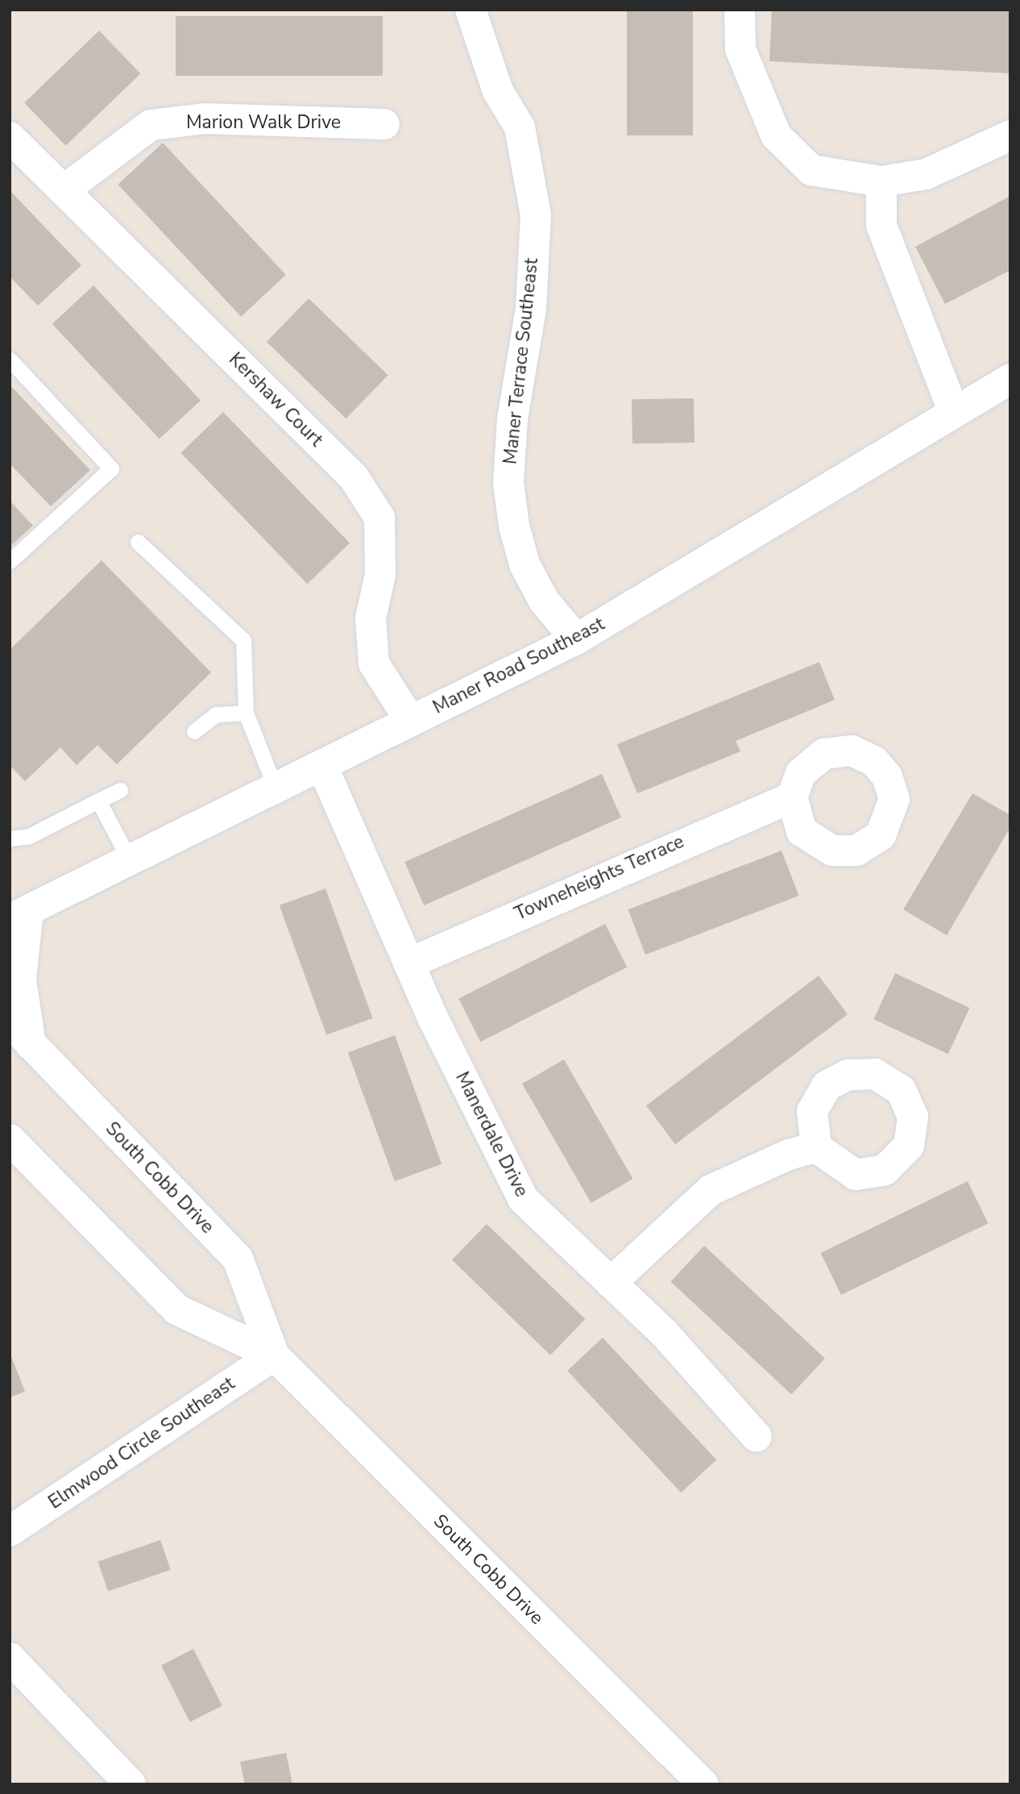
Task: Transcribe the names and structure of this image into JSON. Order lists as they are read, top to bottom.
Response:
{
  "streets": {
    "street": [
      "Marion Walk Drive",
      "Maner Terrace Southeast",
      "Kershaw Court",
      "Maner Road Southeast",
      "Towneheights Terrace",
      "Manerdale Drive",
      "South Cobb Drive",
      "Elmwood Circle Southeast"
    ]
  },
  "crossings": [
    ["Marion Walk Drive", "Kershaw Court"],
    ["Maner Terrace Southeast", "Maner Road Southeast"],
    ["Kershaw Court", "Maner Road Southeast"],
    ["Maner Road Southeast", "Manerdale Drive"],
    ["Towneheights Terrace", "Manerdale Drive"],
    ["South Cobb Drive", "Elmwood Circle Southeast"]
  ]
}
